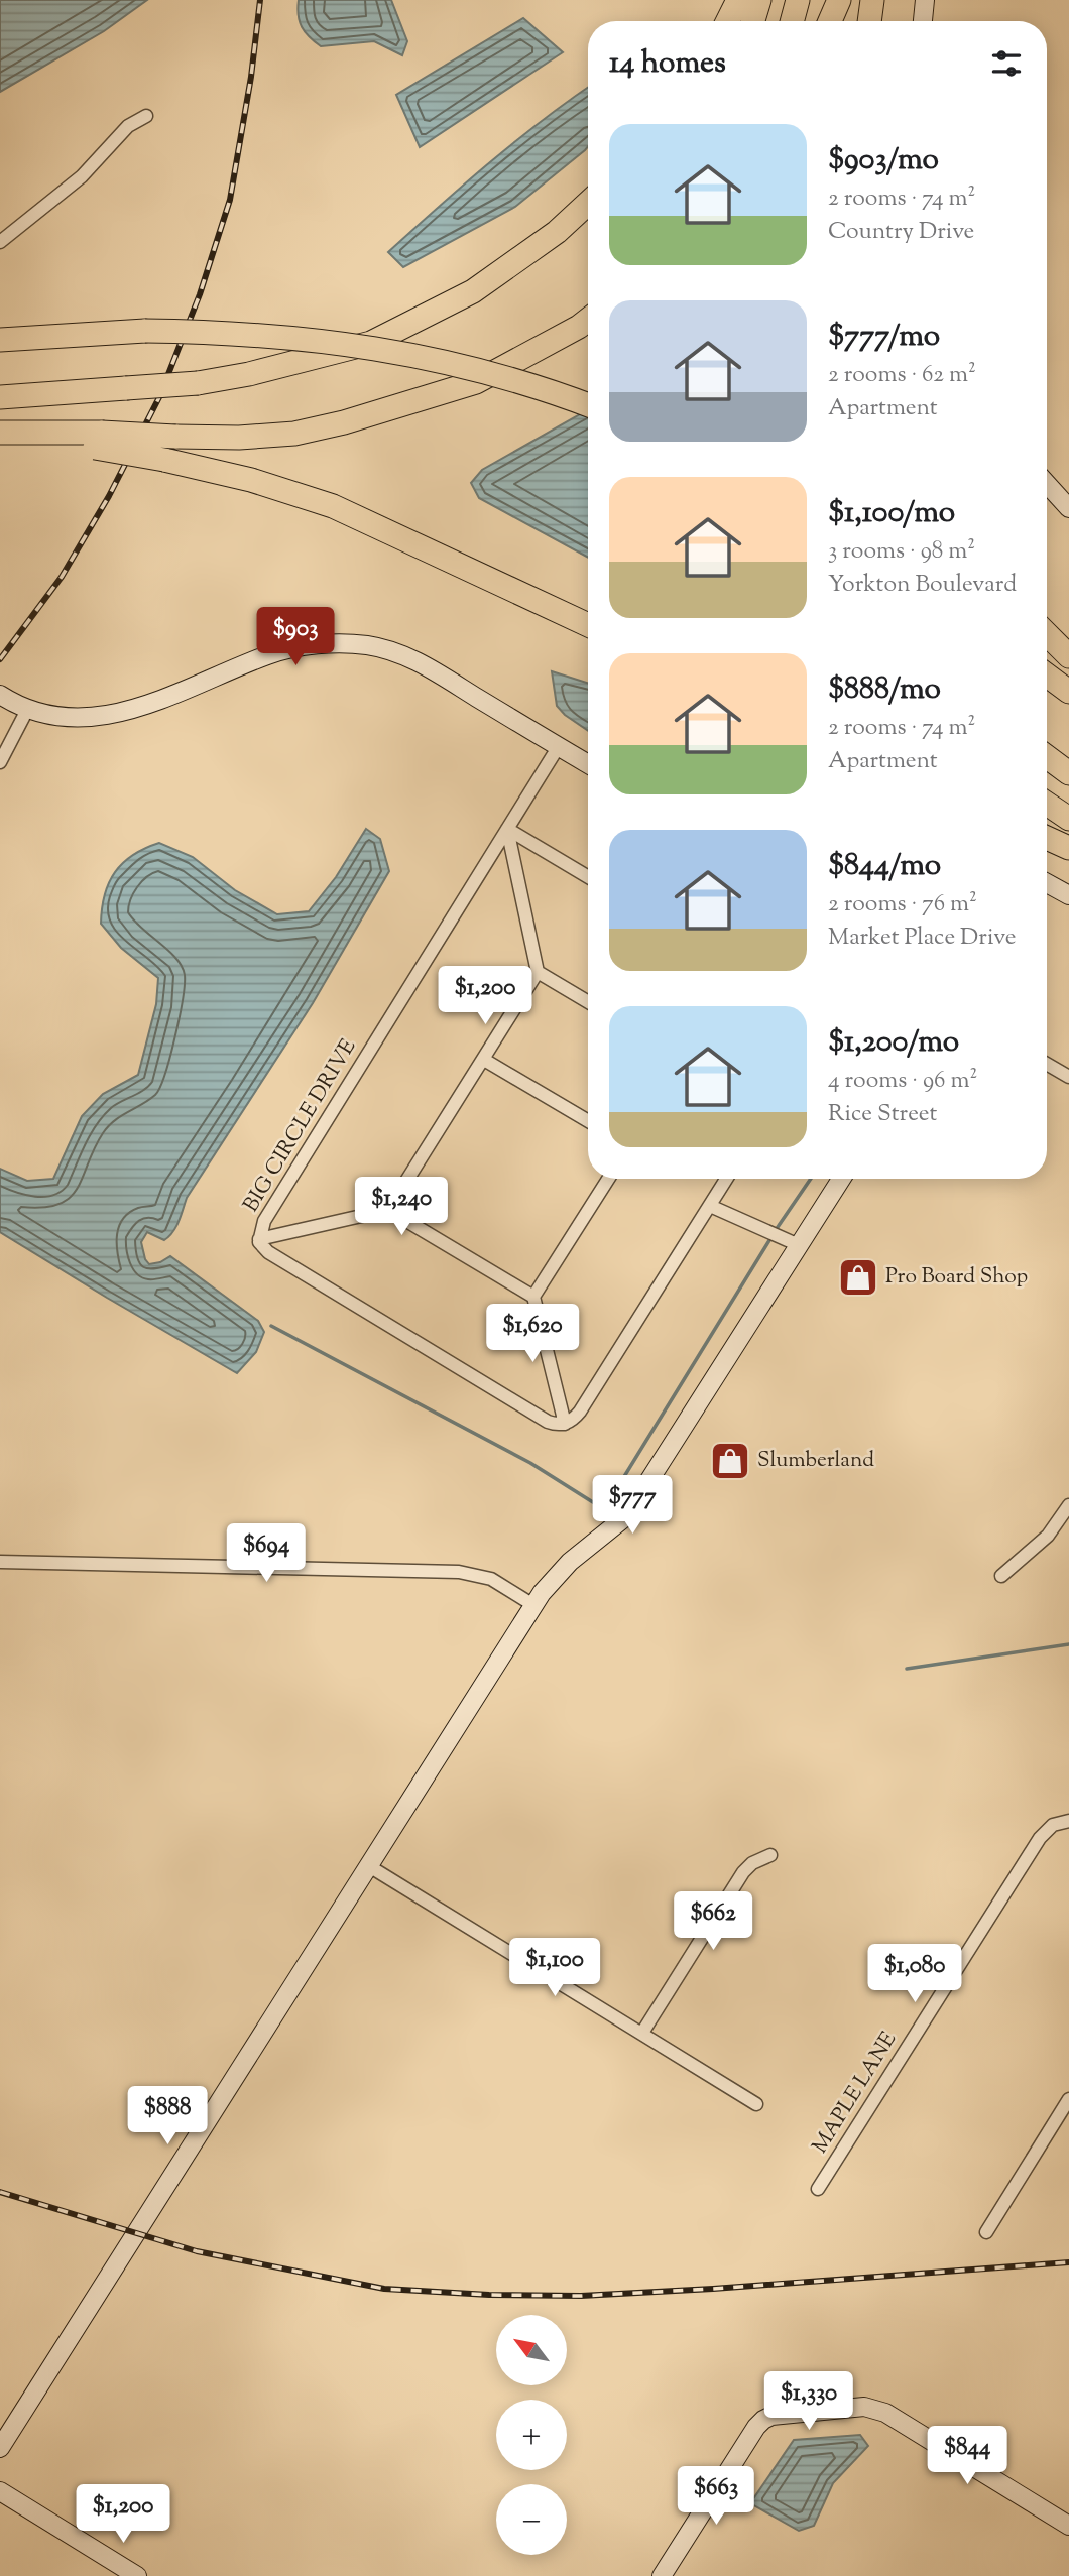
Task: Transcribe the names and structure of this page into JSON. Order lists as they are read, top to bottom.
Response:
{
  "streets": {
    "street": ["BIG CIRCLE DRIVE", "MAPLE LANE"]
  },
  "places": {
    "shop": ["Pro Board Shop", "Slumberland"]
  },
  "north": "top left",
  "page": {
    "heading": "14 homes",
    "list": [
      {
        "name": "$903/mo",
        "note": "2 rooms · 74 m² · Country Drive"
      },
      {
        "name": "$777/mo",
        "note": "2 rooms · 62 m² · Apartment"
      },
      {
        "name": "$1,100/mo",
        "note": "3 rooms · 98 m² · Yorkton Boulevard"
      },
      {
        "name": "$888/mo",
        "note": "2 rooms · 74 m² · Apartment"
      },
      {
        "name": "$844/mo",
        "note": "2 rooms · 76 m² · Market Place Drive"
      },
      {
        "name": "$1,200/mo",
        "note": "4 rooms · 96 m² · Rice Street"
      }
    ],
    "price": [
      "$903",
      "$1,200",
      "$1,240",
      "$1,620",
      "$777",
      "$694",
      "$662",
      "$1,100",
      "$1,080",
      "$888",
      "$1,330",
      "$844",
      "$663",
      "$1,200"
    ],
    "map_buttons": ["+", "−"]
  }
}
